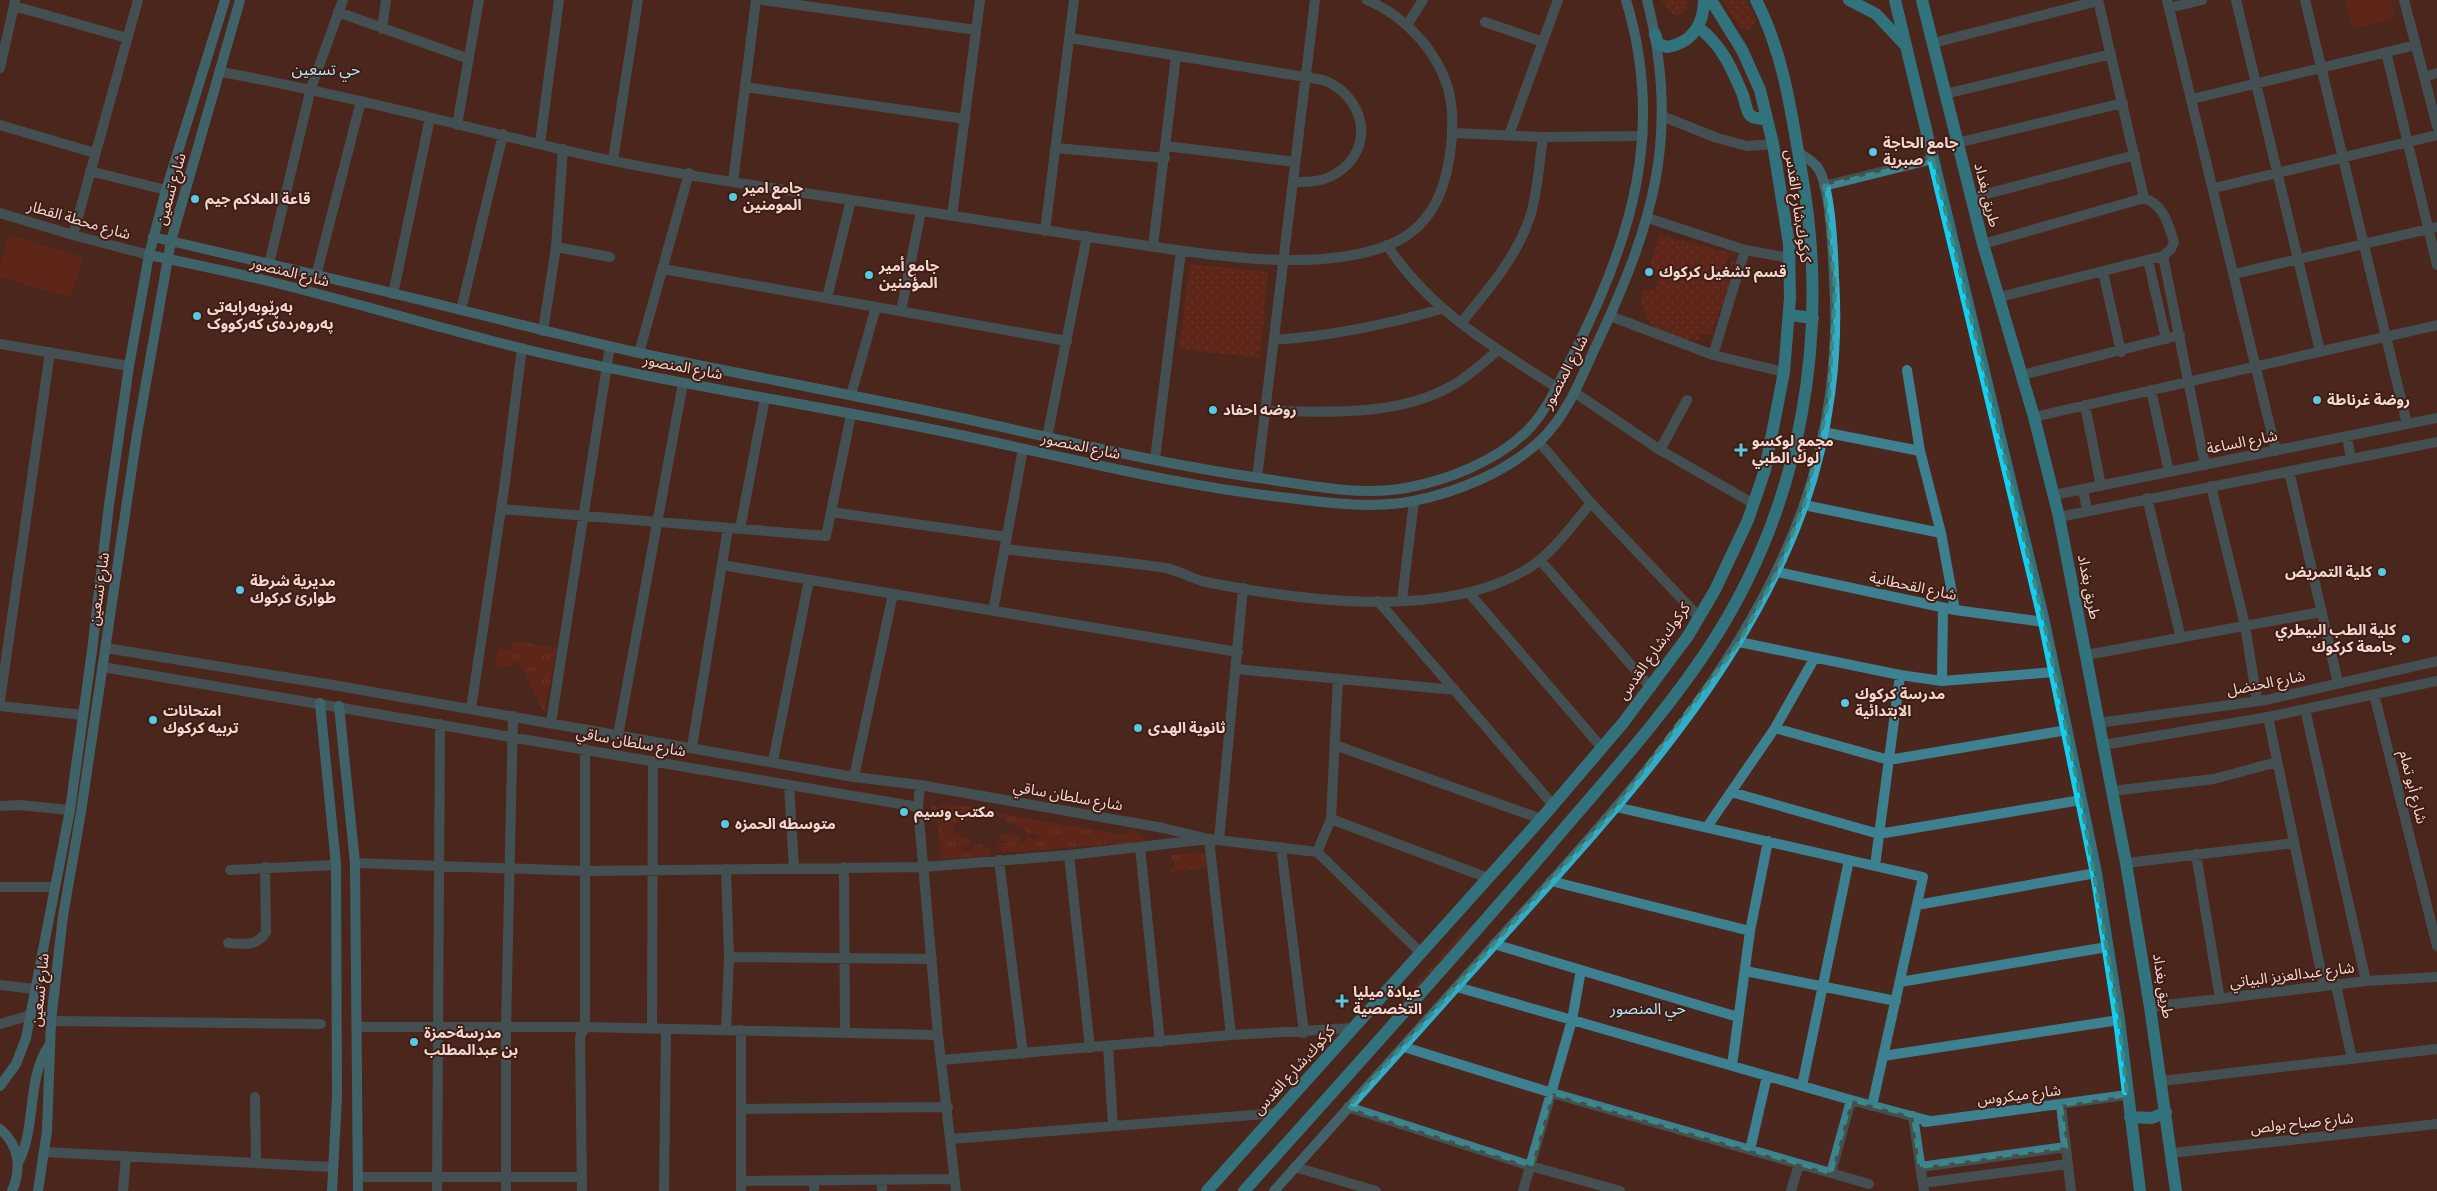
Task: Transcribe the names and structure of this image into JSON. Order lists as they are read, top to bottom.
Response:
{
  "streets": {
    "main road": ["طريق بغداد", "كركوك,شارع القدس"],
    "street": [
      "شارع تسعين",
      "شارع محطة القطار",
      "شارع المنصور",
      "شارع الساعة",
      "شارع القحطانية",
      "شارع الحنضل",
      "شارع سلطان ساقي",
      "شارع أبو تمام",
      "شارع عبدالعزيز البياتي",
      "شارع ميكروس",
      "شارع صباح بولص"
    ]
  },
  "crossings": [
    ["شارع تسعين", "شارع محطة القطار"],
    ["شارع تسعين", "شارع المنصور"],
    ["شارع تسعين", "شارع سلطان ساقي"],
    ["طريق بغداد", "شارع الساعة"],
    ["طريق بغداد", "شارع الحنضل"],
    ["طريق بغداد", "شارع عبدالعزيز البياتي"],
    ["طريق بغداد", "شارع صباح بولص"],
    ["شارع محطة القطار", "شارع المنصور"]
  ],
  "districts": ["حي تسعين", "حي المنصور"],
  "places": {
    "other": [
      "جامع الحاجة صبرية",
      "جامع امير المومنين",
      "قاعة الملاكم جيم",
      "قسم تشغيل كركوك",
      "جامع أمير المؤمنين",
      "بەڕێوبەرایەتی پەروەردەی کەرکووک",
      "روضة غرناطة",
      "روضه احفاد",
      "كلية التمريض",
      "مديرية شرطة طوارئ كركوك",
      "كلية الطب البيطري جامعة كركوك",
      "مدرسة كركوك الابتدائية",
      "امتحانات تربيه كركوك",
      "ثانوية الهدى",
      "مكتب وسيم",
      "متوسطه الحمزه",
      "مدرسةحمزة بن عبدالمطلب"
    ],
    "health": ["مجمع لوكسو لوك الطبي", "عيادة ميليا التخصصية"]
  }
}
